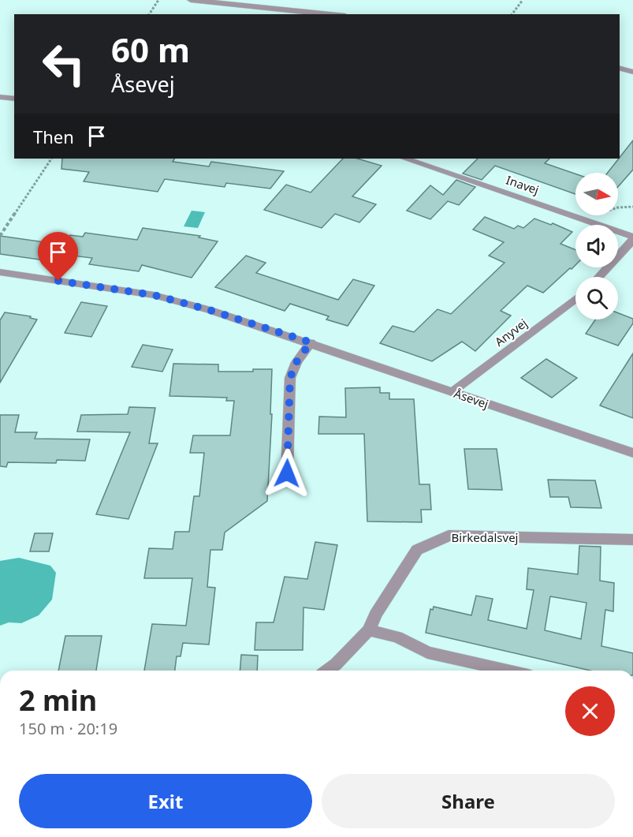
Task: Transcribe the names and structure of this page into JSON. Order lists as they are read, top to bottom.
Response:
{
  "streets": {
    "street": [
      "Inavej",
      "Anyvej",
      "Åsevej",
      "Birkedalsvej"
    ]
  },
  "crossings": [
    ["Anyvej", "Åsevej"]
  ],
  "north": "right",
  "page": {
    "turn": ["60 m", "Åsevej"],
    "then": "Then",
    "heading": ["2 min", "150 m · 20:19"],
    "buttons": ["Exit", "Share"]
  }
}
